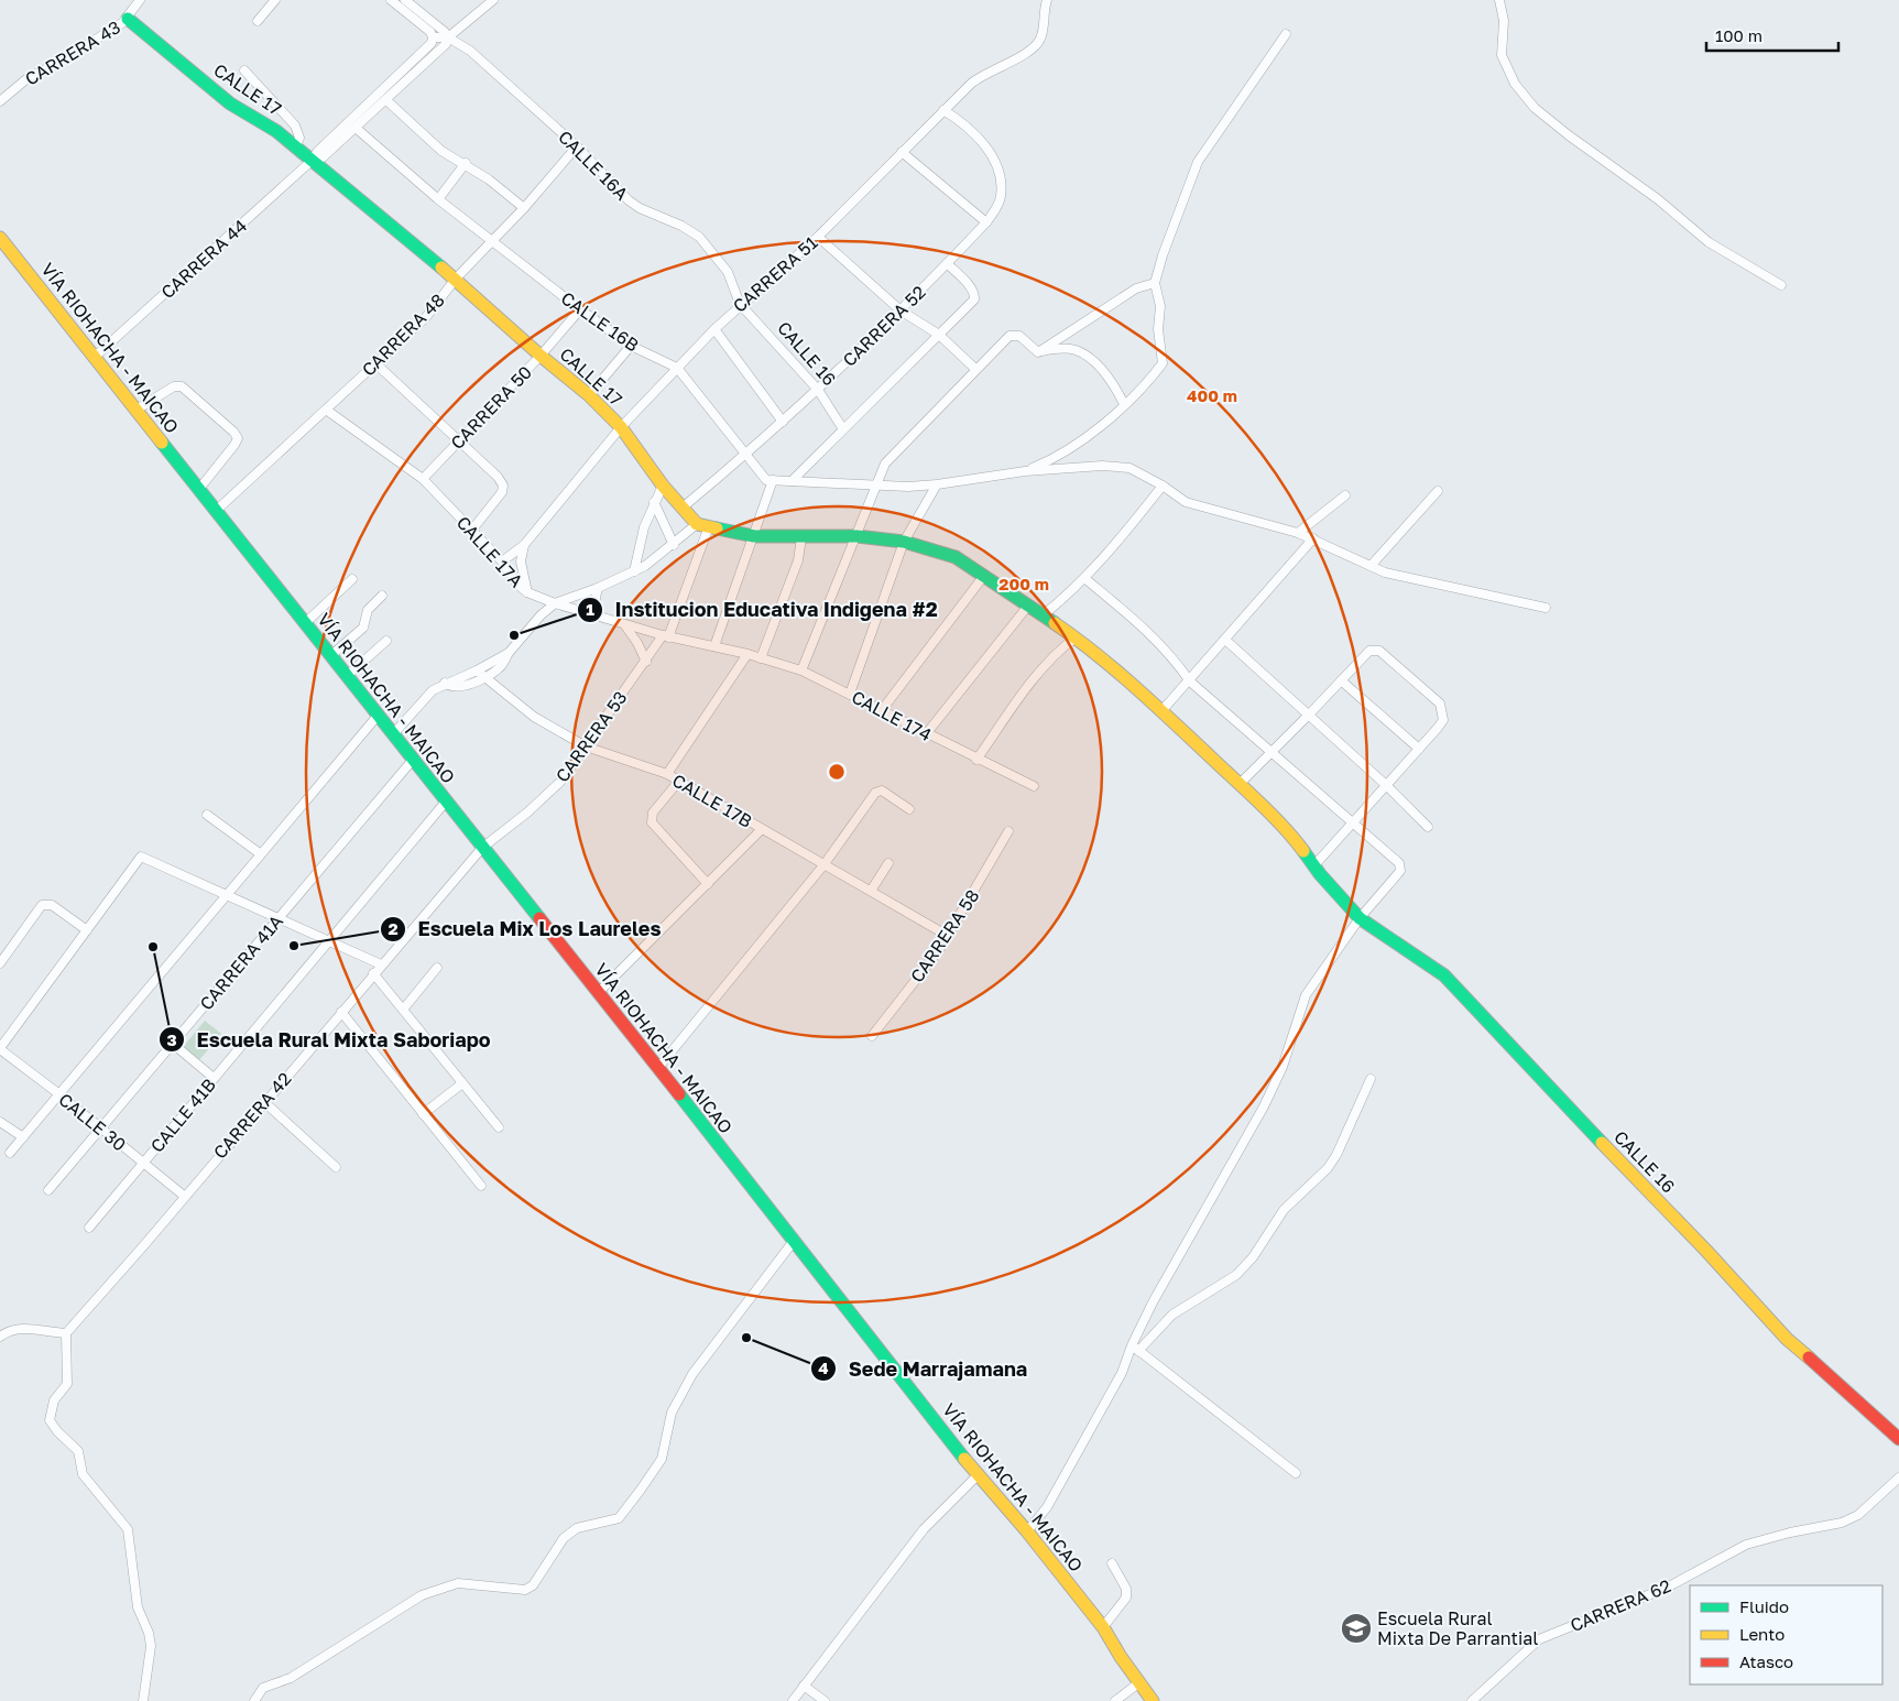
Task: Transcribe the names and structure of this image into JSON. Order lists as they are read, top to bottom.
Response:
{
  "streets": {
    "main road": ["CALLE 17", "VÍA RIOHACHA - MAICAO", "CALLE 16"],
    "street": [
      "CARRERA 43",
      "CALLE 16A",
      "CARRERA 44",
      "CARRERA 51",
      "CALLE 16B",
      "CARRERA 52",
      "CARRERA 48",
      "CARRERA 50",
      "CALLE 17A",
      "CALLE 174",
      "CARRERA 53",
      "CALLE 17B",
      "CARRERA 58",
      "CARRERA 41A",
      "CALLE 41B",
      "CARRERA 42",
      "CALLE 30",
      "CARRERA 62"
    ]
  },
  "crossings": [
    ["CARRERA 43", "CALLE 17"],
    ["CALLE 17", "CARRERA 44"],
    ["CALLE 17", "CARRERA 51"],
    ["CALLE 17", "CARRERA 52"],
    ["CALLE 17", "CARRERA 48"],
    ["CALLE 17", "CARRERA 50"],
    ["CALLE 17", "CARRERA 53"],
    ["CALLE 16A", "CARRERA 44"],
    ["CALLE 16A", "CARRERA 51"],
    ["CALLE 16A", "CARRERA 48"],
    ["CALLE 16A", "CALLE 16"],
    ["CARRERA 44", "CALLE 16B"],
    ["CARRERA 44", "VÍA RIOHACHA - MAICAO"],
    ["CARRERA 51", "CALLE 16B"],
    ["CARRERA 51", "CARRERA 52"],
    ["CARRERA 51", "CALLE 16"],
    ["CARRERA 51", "CALLE 17A"],
    ["CALLE 16B", "CARRERA 52"],
    ["CALLE 16B", "CARRERA 48"],
    ["CALLE 16B", "CARRERA 50"],
    ["CARRERA 52", "CALLE 16"],
    ["CARRERA 48", "VÍA RIOHACHA - MAICAO"],
    ["CARRERA 48", "CALLE 17A"],
    ["VÍA RIOHACHA - MAICAO", "CARRERA 53"],
    ["VÍA RIOHACHA - MAICAO", "CARRERA 41A"],
    ["VÍA RIOHACHA - MAICAO", "CALLE 41B"],
    ["VÍA RIOHACHA - MAICAO", "CARRERA 42"],
    ["CARRERA 50", "CALLE 17A"],
    ["CALLE 17A", "CALLE 174"],
    ["CALLE 17A", "CARRERA 53"],
    ["CARRERA 53", "CALLE 17B"],
    ["CARRERA 53", "CARRERA 42"],
    ["CALLE 17B", "CARRERA 58"],
    ["CARRERA 41A", "CALLE 30"],
    ["CALLE 41B", "CALLE 30"],
    ["CARRERA 42", "CALLE 30"]
  ],
  "places": {
    "other": [
      "Institucion Educativa Indigena #2",
      "Escuela Mix Los Laureles",
      "Escuela Rural Mixta Saboriapo",
      "Sede Marrajamana"
    ],
    "school or university": ["Escuela Rural Mixta De Parrantial"]
  },
  "legend": ["Fluido", "Lento", "Atasco"],
  "scale_bar": "100 m",
  "rings": ["400 m", "200 m"]
}
